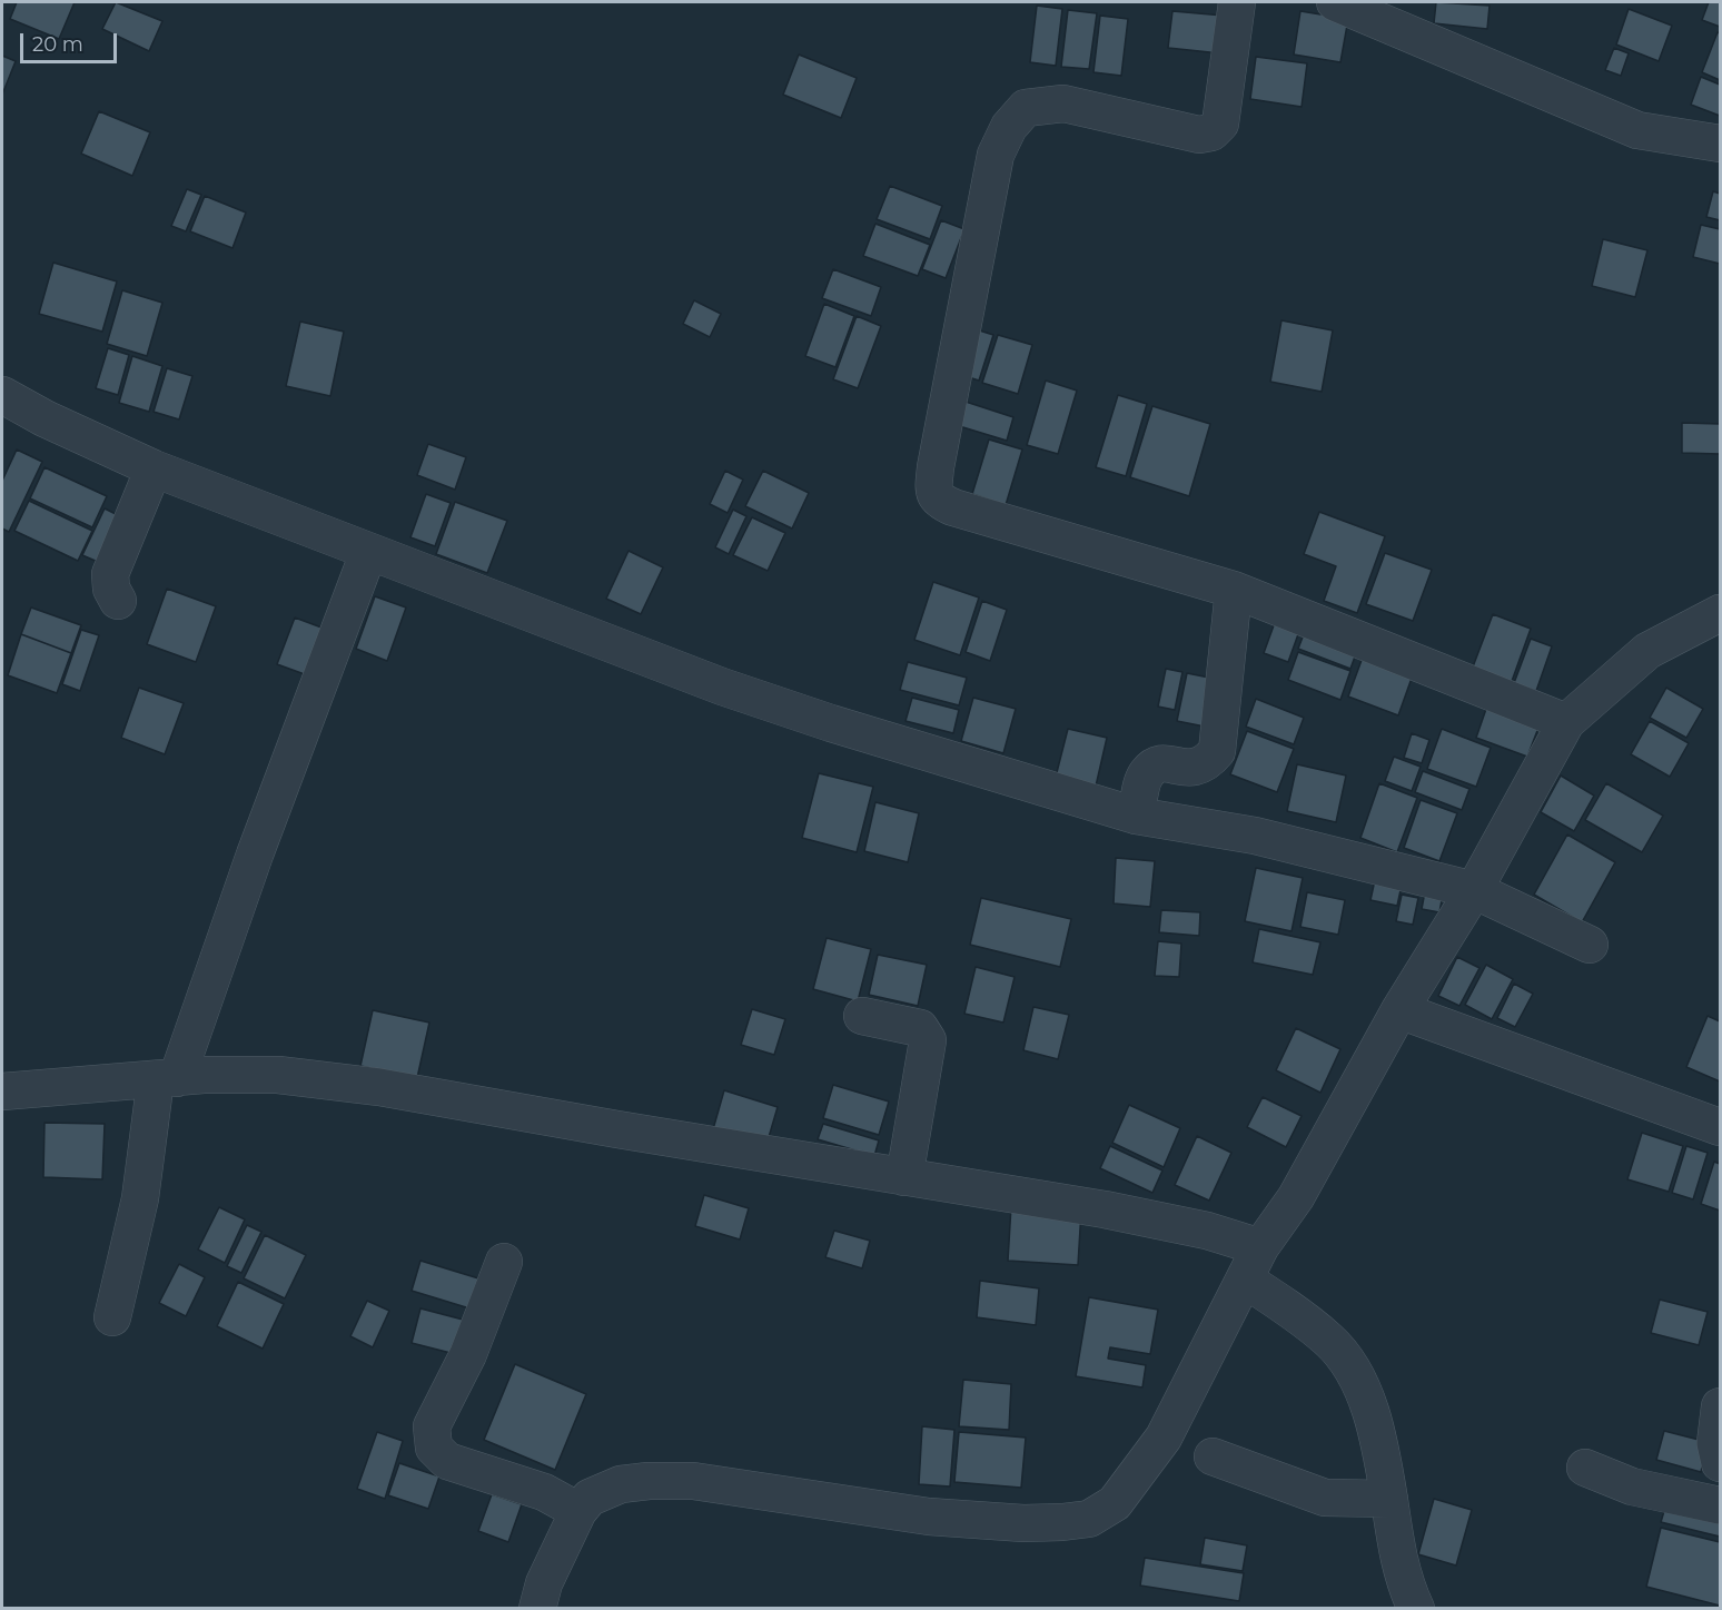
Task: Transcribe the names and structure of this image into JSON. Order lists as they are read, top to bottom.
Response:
{
  "scale_bar": "20 m"
}
